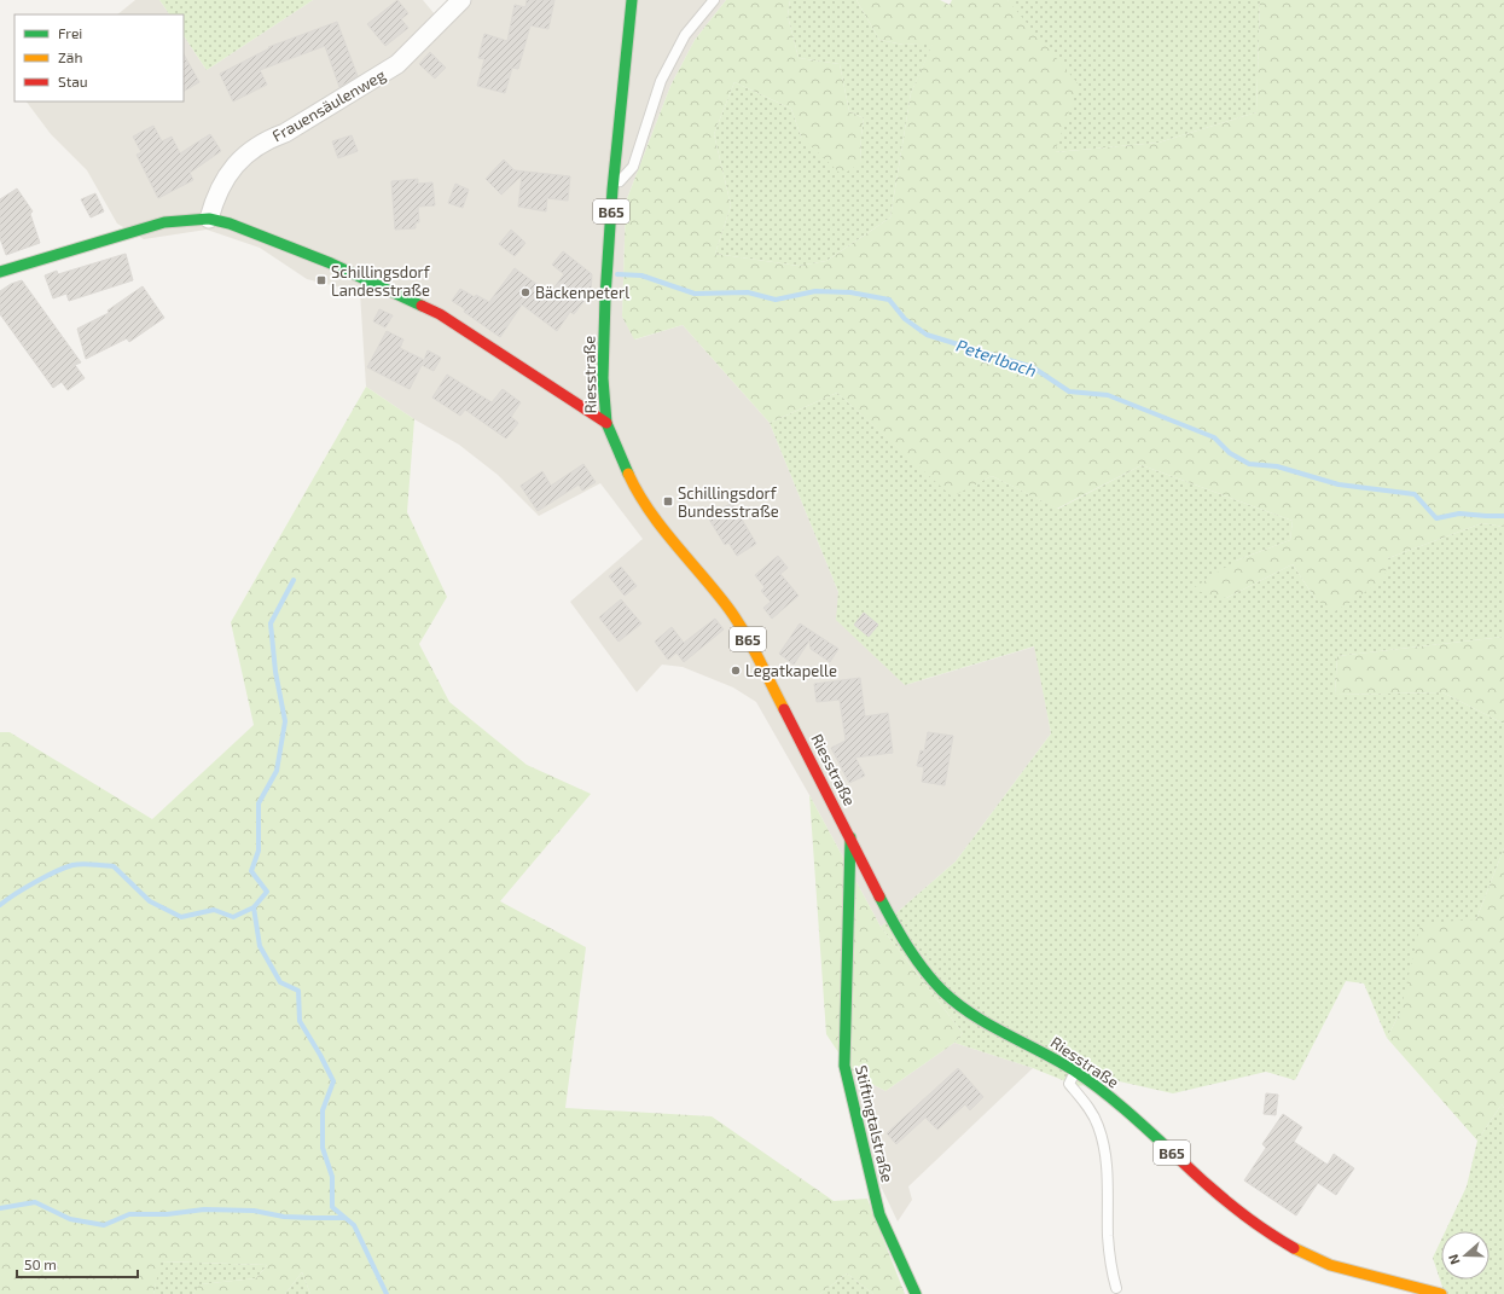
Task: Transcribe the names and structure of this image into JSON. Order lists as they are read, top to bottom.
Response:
{
  "streets": {
    "main road": ["B65", "Riesstraße", "Stiftingtalstraße"],
    "street": ["Frauensäulenweg"]
  },
  "crossings": [
    ["Riesstraße", "Stiftingtalstraße"]
  ],
  "water": ["Peterlbach"],
  "places": {
    "transit": ["Schillingsdorf Landesstraße", "Schillingsdorf Bundesstraße"],
    "other": ["Bäckenpeterl", "Legatkapelle"]
  },
  "legend": ["Frei", "Zäh", "Stau"],
  "scale_bar": "50 m",
  "north": "left"
}
